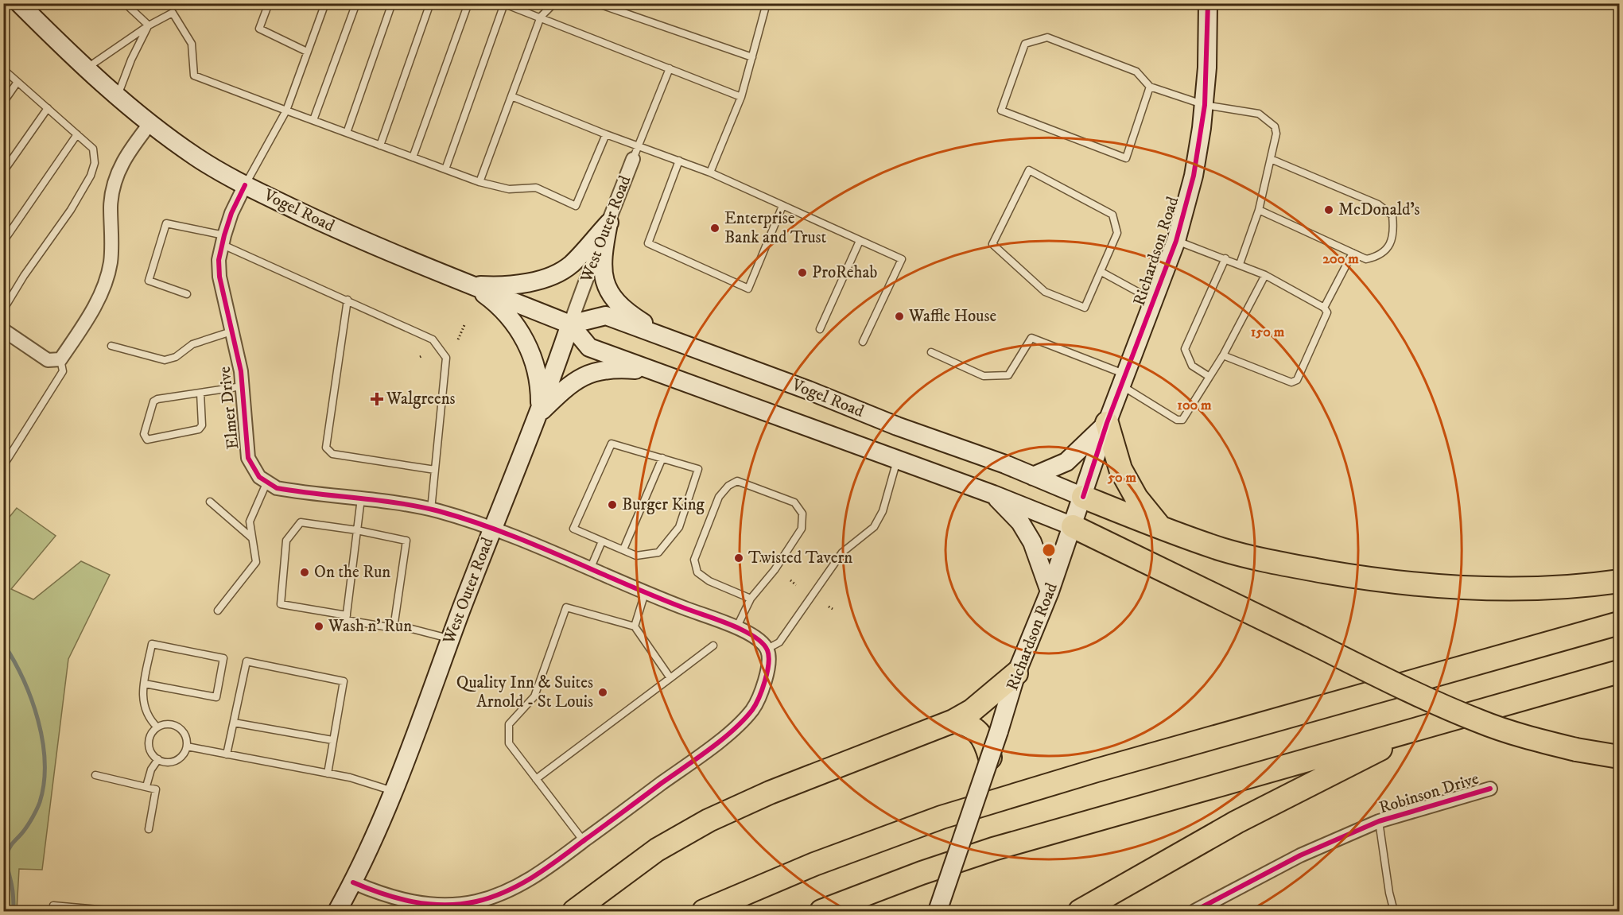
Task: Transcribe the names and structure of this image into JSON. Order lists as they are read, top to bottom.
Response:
{
  "streets": {
    "main road": ["Vogel Road", "West Outer Road", "Richardson Road"],
    "street": ["Elmer Drive", "Robinson Drive"]
  },
  "crossings": [
    ["Vogel Road", "West Outer Road"],
    ["Vogel Road", "Richardson Road"],
    ["Vogel Road", "Elmer Drive"]
  ],
  "places": {
    "other": [
      "McDonald's",
      "Enterprise Bank and Trust",
      "ProRehab",
      "Waffle House",
      "Burger King",
      "Twisted Tavern",
      "On the Run",
      "Wash n’ Run",
      "Quality Inn & Suites Arnold - St Louis"
    ],
    "health": ["Walgreens"]
  },
  "rings": [
    "200 m",
    "150 m",
    "100 m",
    "50 m"
  ]
}
